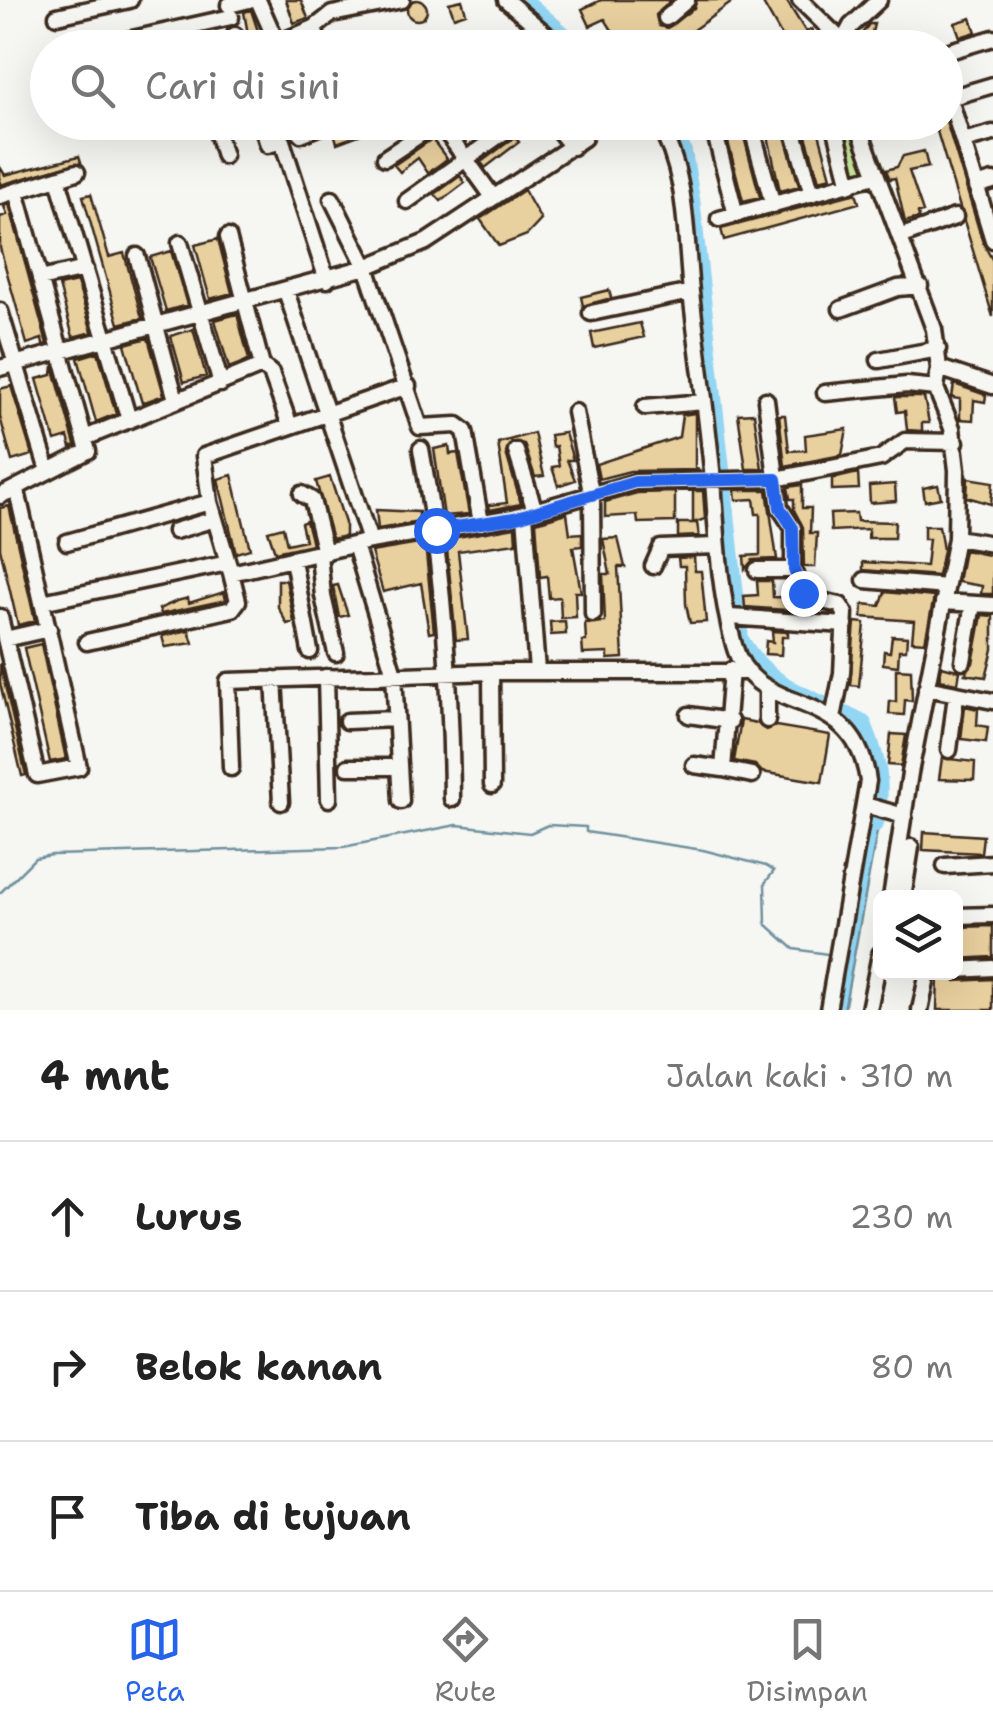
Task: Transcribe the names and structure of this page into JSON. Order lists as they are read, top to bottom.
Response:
{
  "page": {
    "search": "Cari di sini",
    "heading": ["4 mnt", "Jalan kaki · 310 m"],
    "list": [
      ["Lurus", "230 m"],
      ["Belok kanan", "80 m"],
      "Tiba di tujuan"
    ],
    "nav": ["Peta", "Rute", "Disimpan"]
  }
}
